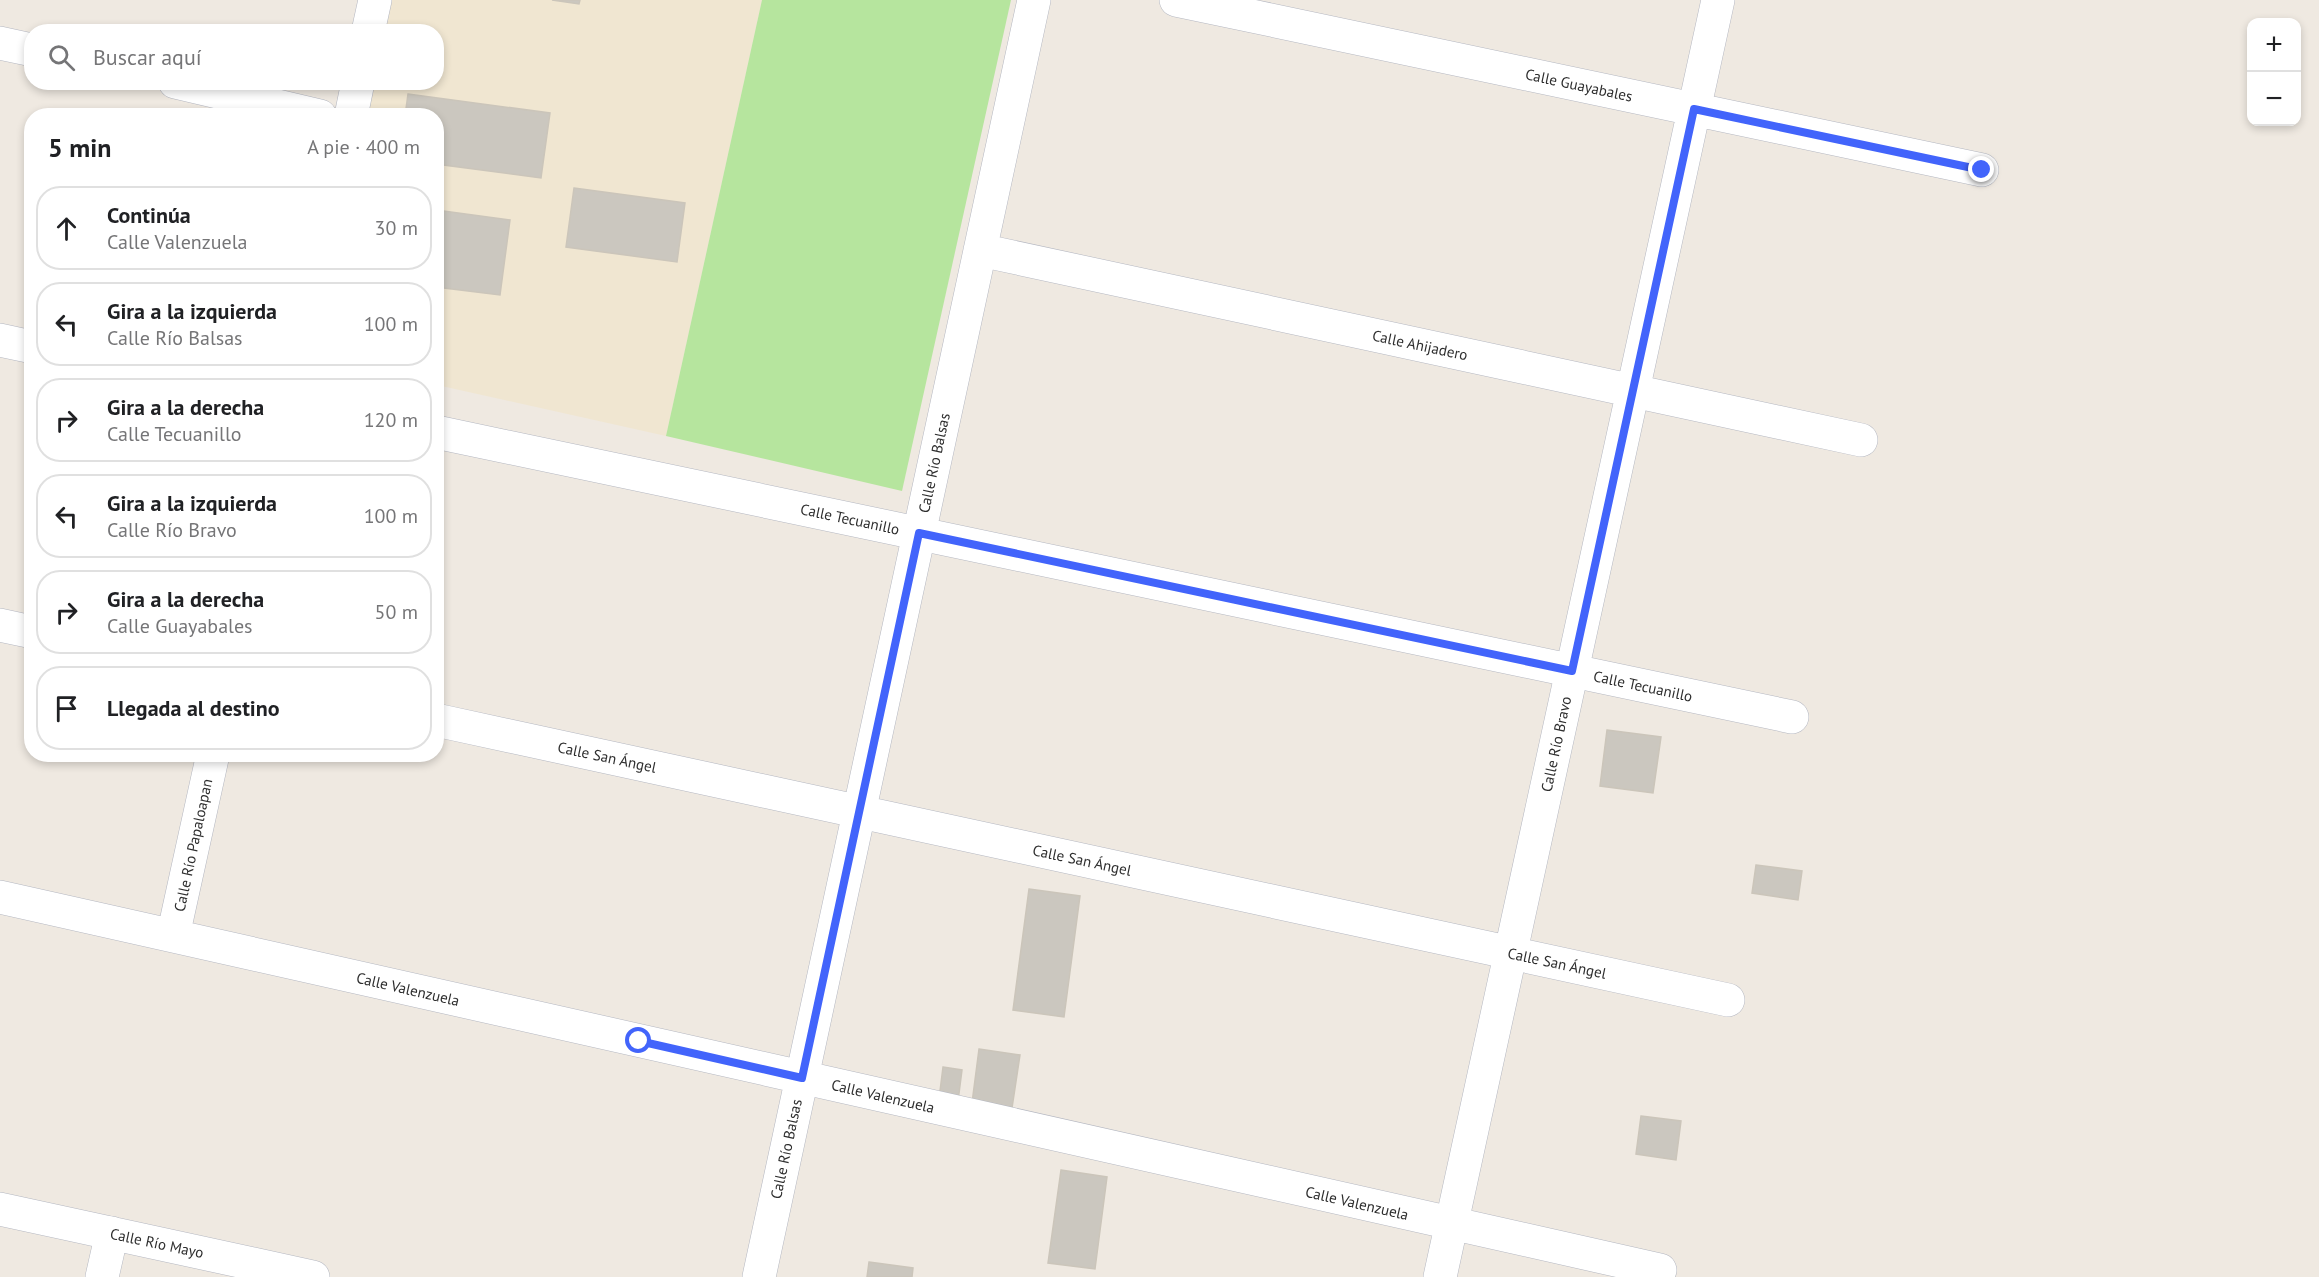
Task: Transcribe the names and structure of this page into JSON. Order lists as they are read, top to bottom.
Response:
{
  "streets": {
    "street": [
      "Calle Guayabales",
      "Calle Ahijadero",
      "Calle Río Balsas",
      "Calle Tecuanillo",
      "Calle Río Bravo",
      "Calle San Ángel",
      "Calle Río Papaloapan",
      "Calle Valenzuela",
      "Calle Río Mayo"
    ]
  },
  "crossings": [
    ["Calle Guayabales", "Calle Río Bravo"],
    ["Calle Ahijadero", "Calle Río Balsas"],
    ["Calle Ahijadero", "Calle Río Bravo"],
    ["Calle Río Balsas", "Calle Tecuanillo"],
    ["Calle Río Balsas", "Calle San Ángel"],
    ["Calle Río Balsas", "Calle Valenzuela"],
    ["Calle Tecuanillo", "Calle Río Bravo"],
    ["Calle Río Bravo", "Calle San Ángel"],
    ["Calle Río Bravo", "Calle Valenzuela"],
    ["Calle Río Papaloapan", "Calle Valenzuela"]
  ],
  "page": {
    "map_buttons": ["+", "−"],
    "search": "Buscar aquí",
    "heading": ["5 min", "A pie · 400 m"],
    "list": [
      ["Continúa", "Calle Valenzuela", "30 m"],
      ["Gira a la izquierda", "Calle Río Balsas", "100 m"],
      ["Gira a la derecha", "Calle Tecuanillo", "120 m"],
      ["Gira a la izquierda", "Calle Río Bravo", "100 m"],
      ["Gira a la derecha", "Calle Guayabales", "50 m"],
      "Llegada al destino"
    ]
  }
}
